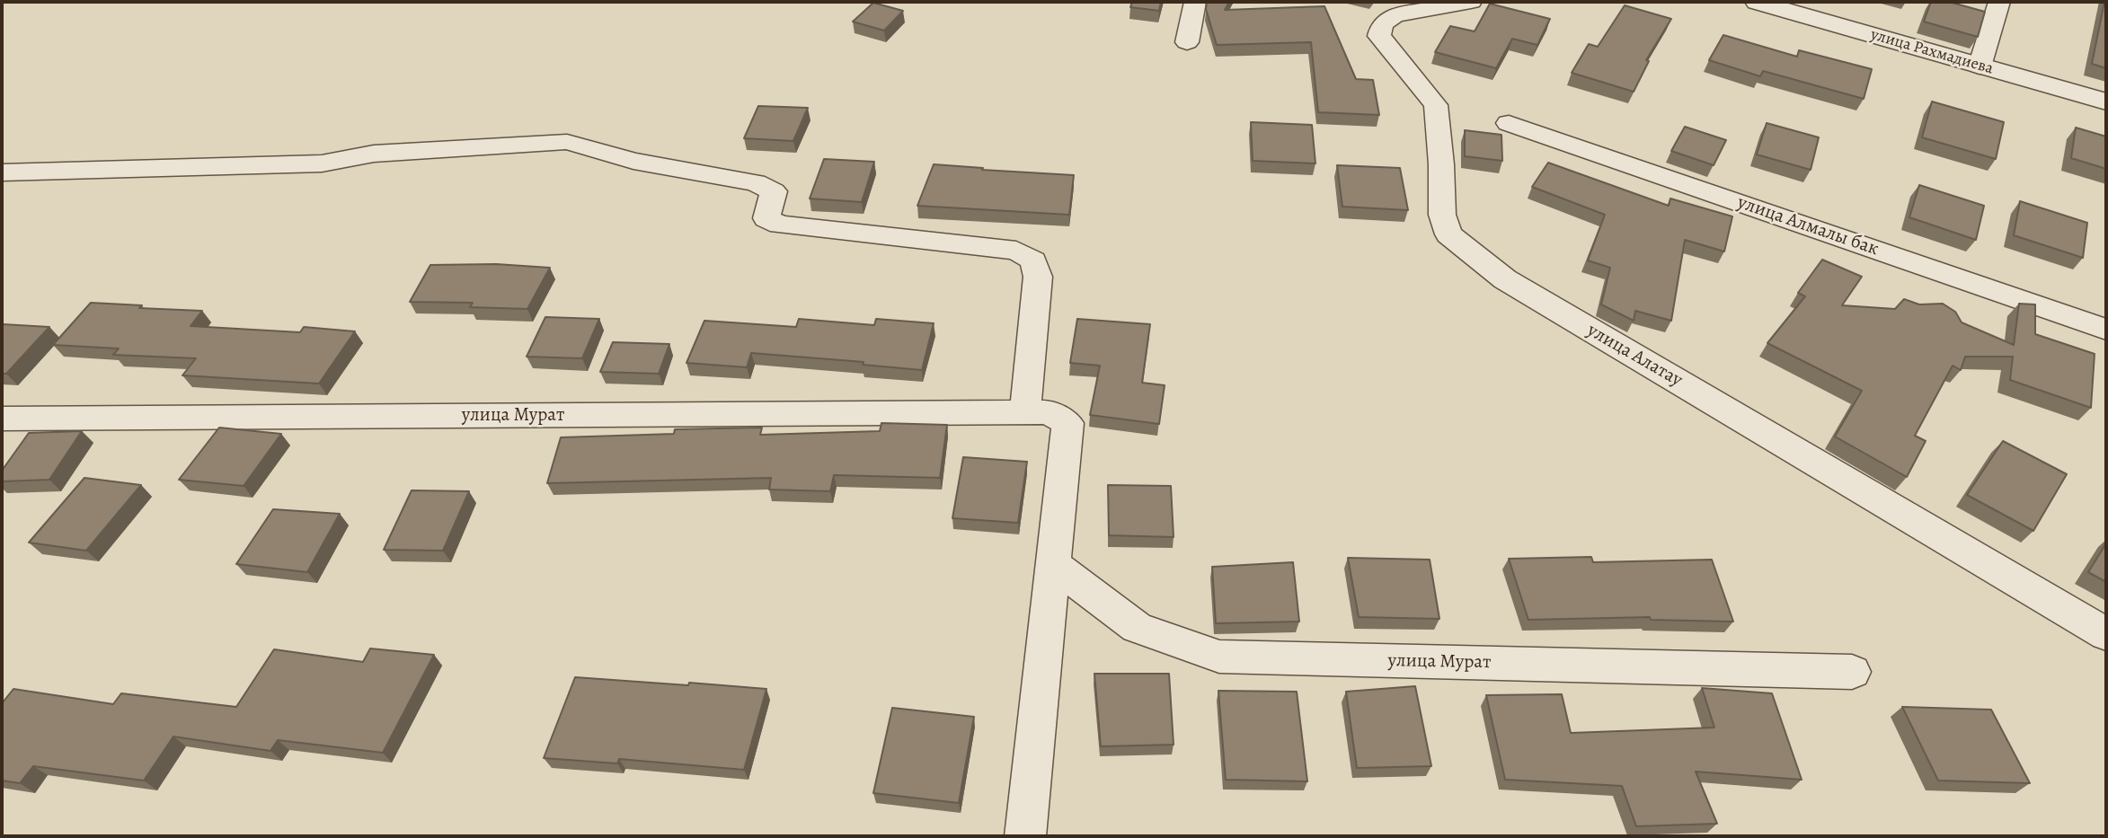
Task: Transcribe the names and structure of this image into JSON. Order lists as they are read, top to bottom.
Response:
{
  "streets": {
    "street": [
      "улица Рахмадиева",
      "улица Алмалы бак",
      "улица Алатау",
      "улица Мурат"
    ]
  }
}
